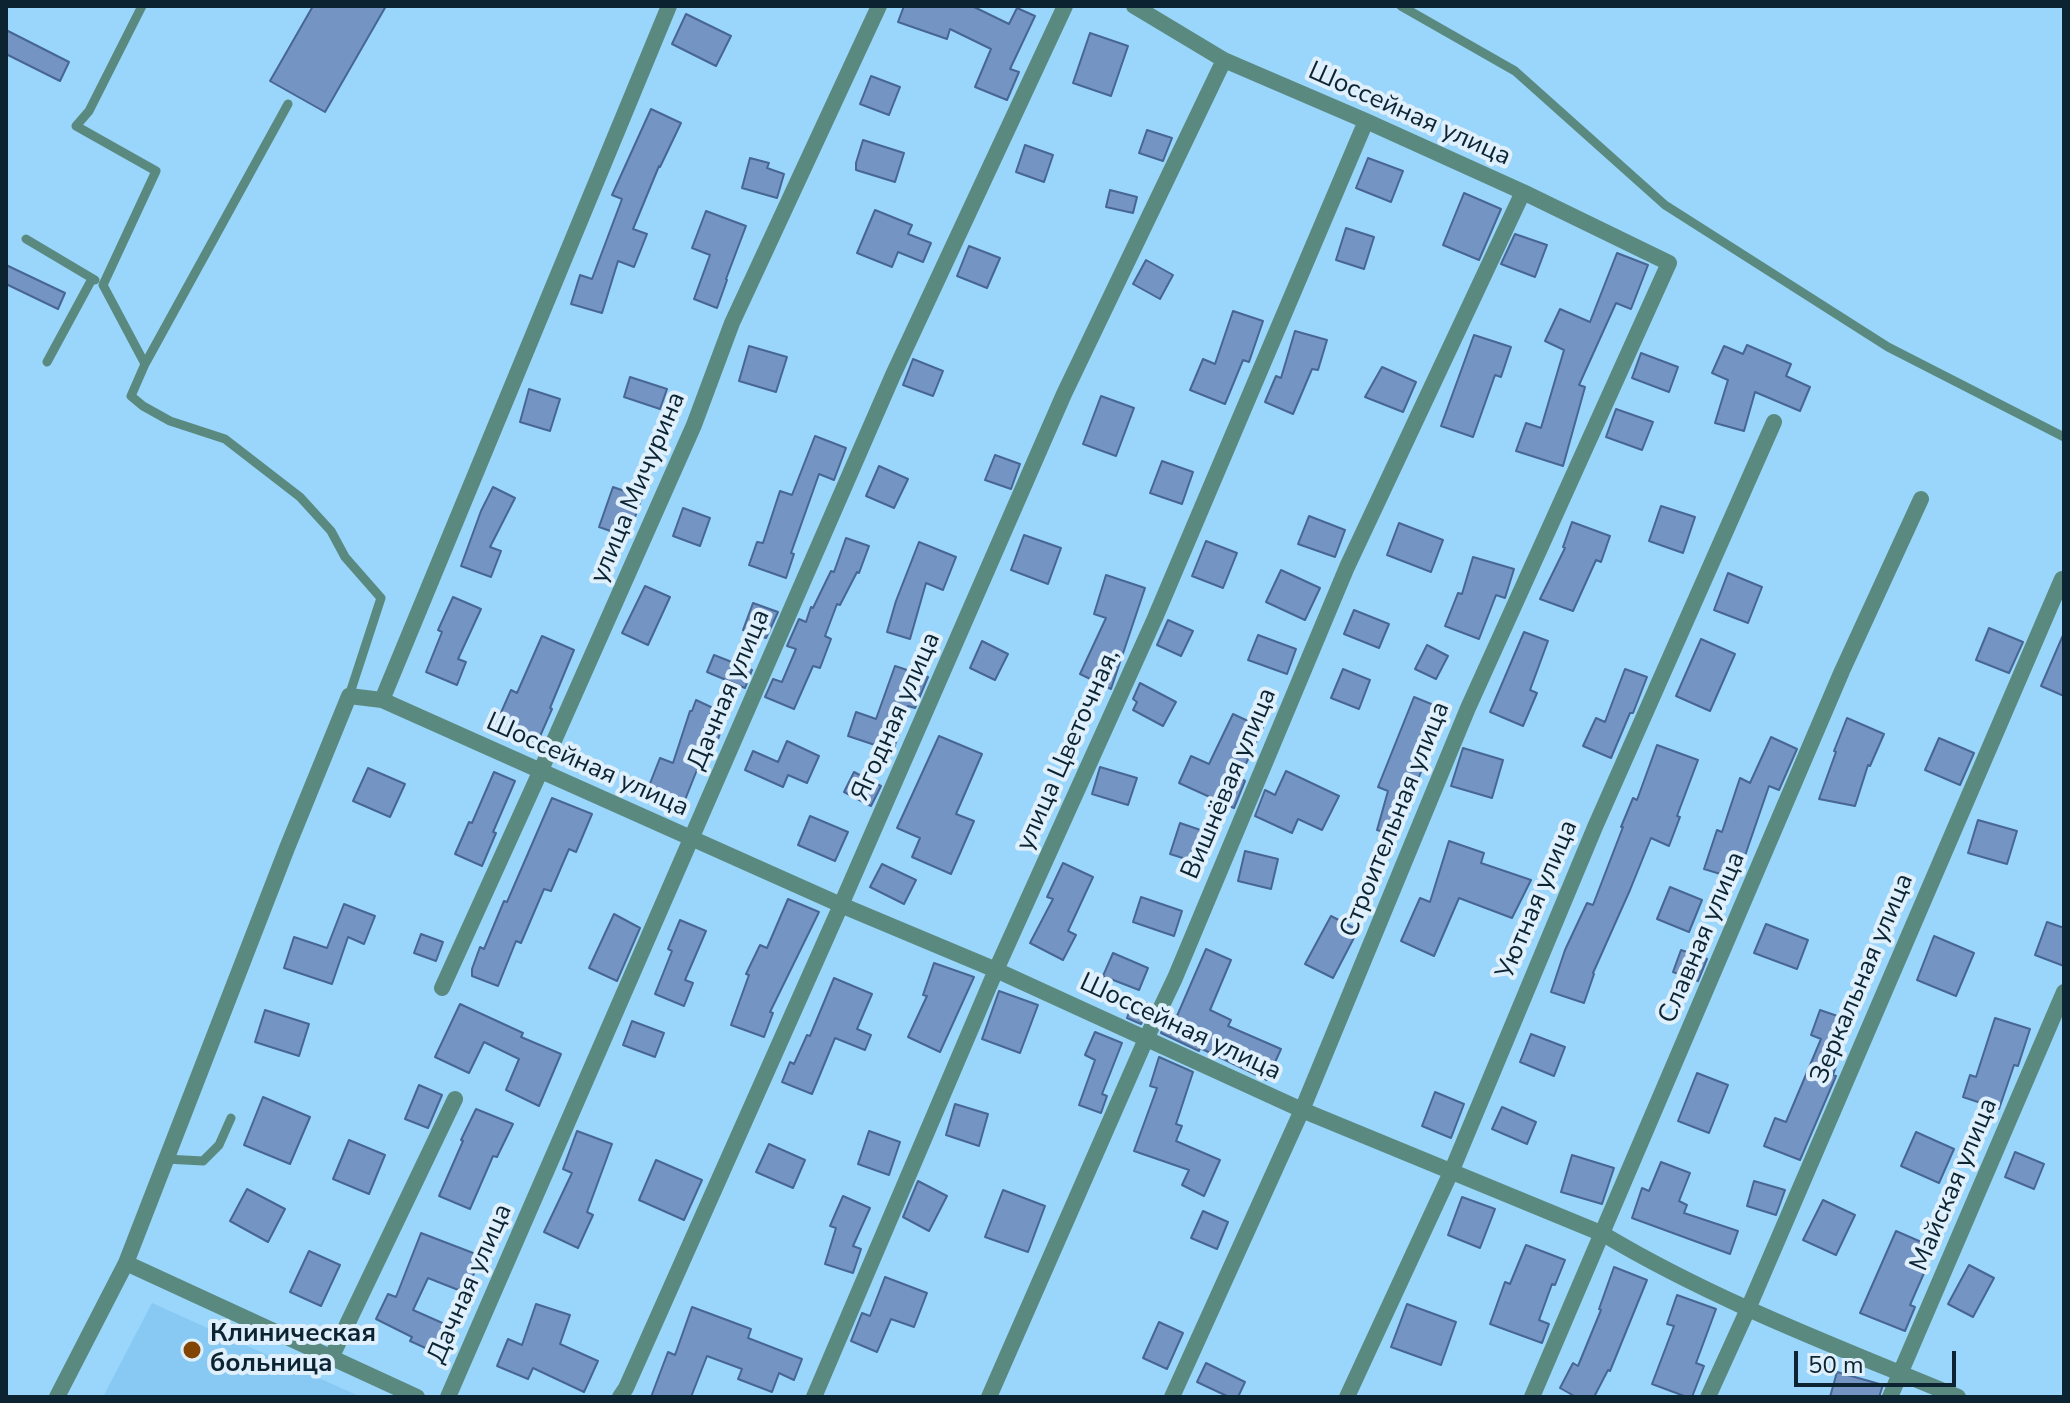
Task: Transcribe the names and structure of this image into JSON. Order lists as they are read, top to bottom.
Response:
{
  "streets": {
    "street": [
      "Шоссейная улица",
      "улица Мичурина",
      "Дачная улица",
      "Ягодная улица",
      "улица Цветочная,",
      "Вишнёвая улица",
      "Строительная улица",
      "Уютная улица",
      "Славная улица",
      "Зеркальная улица",
      "Майская улица"
    ]
  },
  "crossings": [
    ["Шоссейная улица", "улица Мичурина"],
    ["Шоссейная улица", "Дачная улица"],
    ["Шоссейная улица", "Ягодная улица"],
    ["Шоссейная улица", "улица Цветочная,"],
    ["Шоссейная улица", "Вишнёвая улица"],
    ["Шоссейная улица", "Строительная улица"],
    ["Шоссейная улица", "Уютная улица"],
    ["Шоссейная улица", "Славная улица"],
    ["Шоссейная улица", "Зеркальная улица"],
    ["Шоссейная улица", "Майская улица"]
  ],
  "places": ["Клиническая больница"],
  "scale_bar": "50 m"
}
